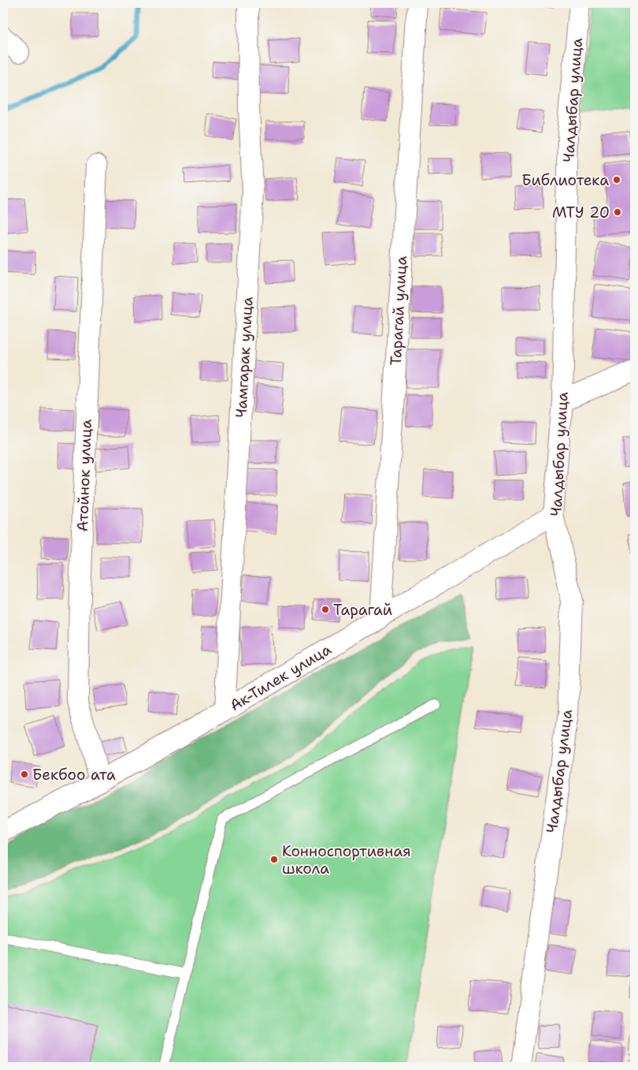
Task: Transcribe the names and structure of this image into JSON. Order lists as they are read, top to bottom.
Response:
{
  "streets": {
    "street": [
      "Чалдыбар улица",
      "Тарагай улица",
      "Чамгарак улица",
      "Атойнок улица",
      "Ак-Тилек улица"
    ]
  },
  "crossings": [
    ["Чалдыбар улица", "Ак-Тилек улица"],
    ["Тарагай улица", "Ак-Тилек улица"],
    ["Чамгарак улица", "Ак-Тилек улица"],
    ["Атойнок улица", "Ак-Тилек улица"]
  ],
  "places": [
    "Библиотека",
    "МТУ 20",
    "Тарагай",
    "Бекбоо ата",
    "Конноспортивная школа"
  ]
}
